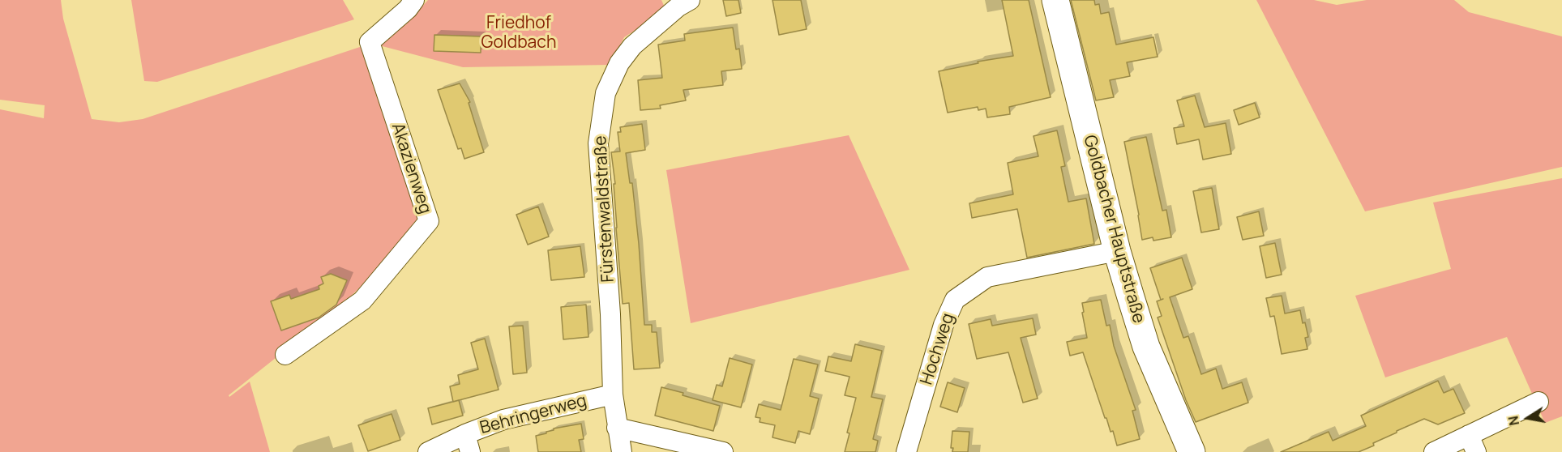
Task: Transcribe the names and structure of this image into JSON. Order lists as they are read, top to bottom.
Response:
{
  "streets": {
    "street": [
      "Akazienweg",
      "Fürstenwaldstraße",
      "Goldbacher Hauptstraße",
      "Hochweg",
      "Behringerweg"
    ]
  },
  "crossings": [
    ["Fürstenwaldstraße", "Behringerweg"],
    ["Goldbacher Hauptstraße", "Hochweg"]
  ],
  "parks": ["Friedhof Goldbach"],
  "north": "left"
}
